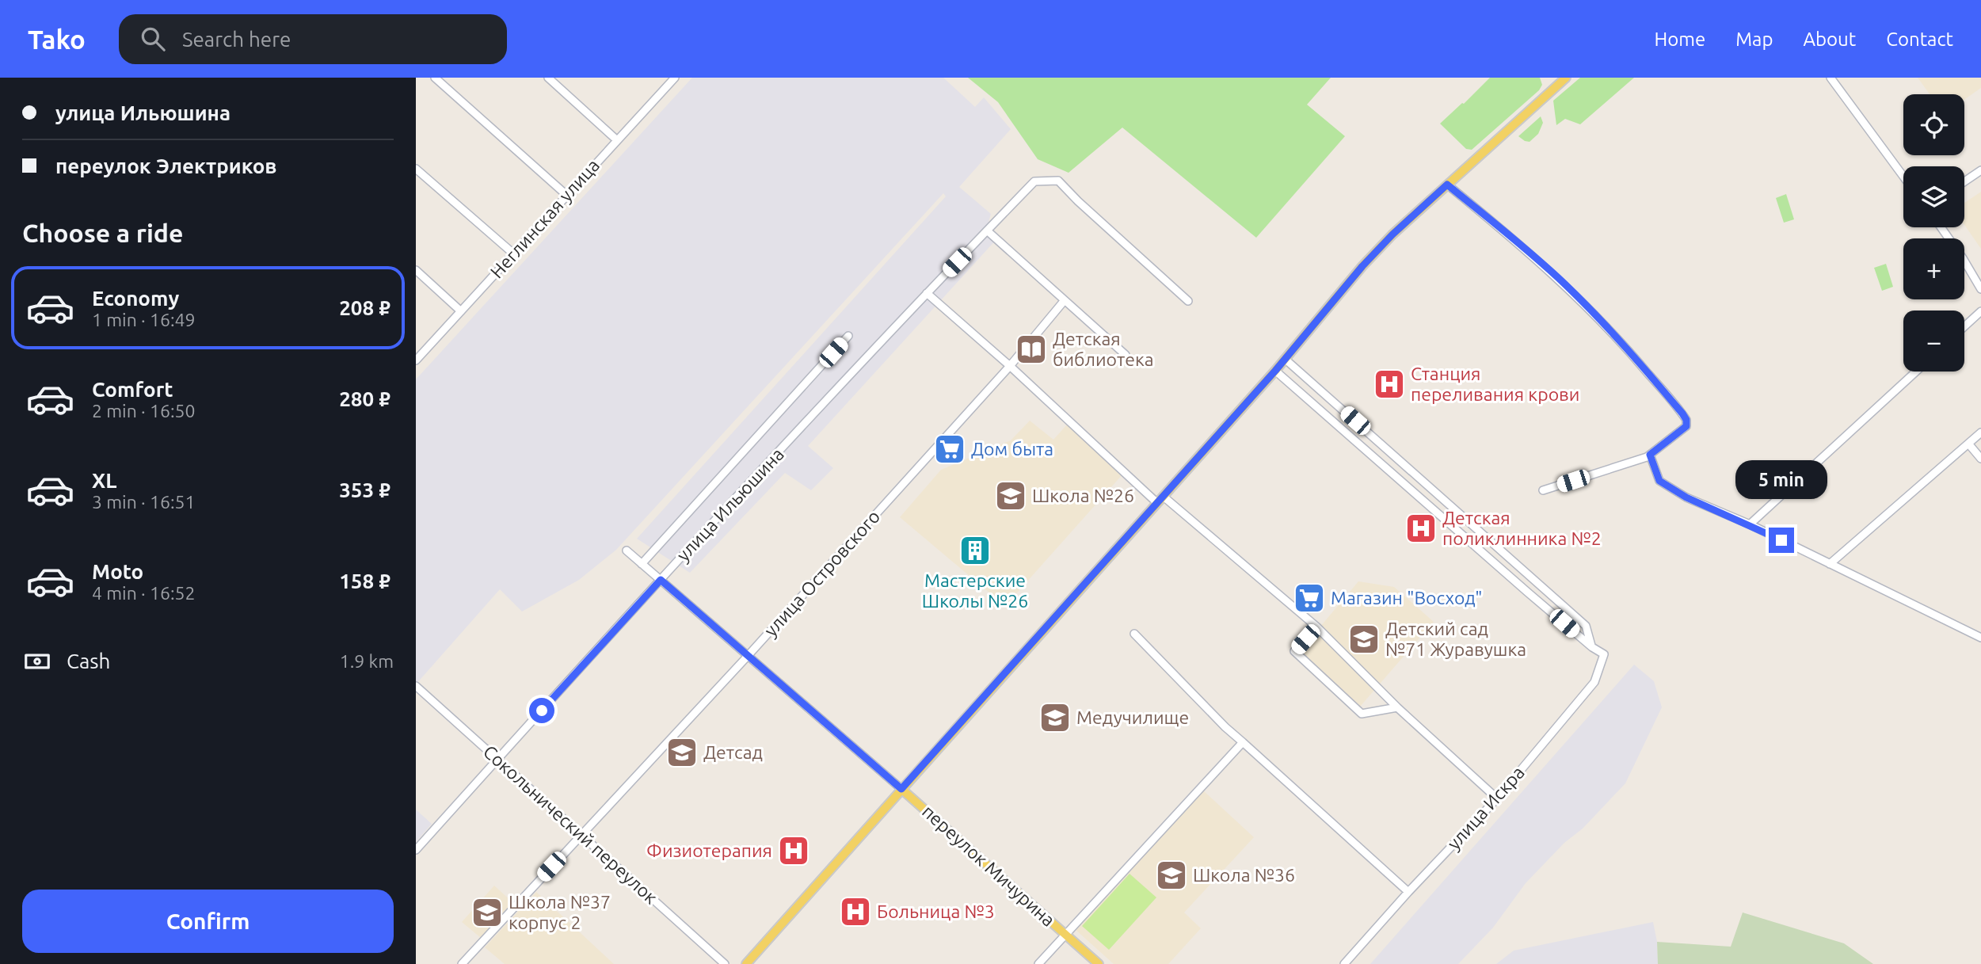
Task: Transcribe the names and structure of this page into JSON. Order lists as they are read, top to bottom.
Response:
{
  "streets": {
    "main road": ["переулок Мичурина"],
    "street": [
      "Неглинская улица",
      "улица Ильюшина",
      "улица Островского",
      "улица Искра",
      "Сокольнический переулок"
    ]
  },
  "crossings": [
    ["улица Ильюшина", "Сокольнический переулок"],
    ["улица Ильюшина", "переулок Мичурина"],
    ["улица Островского", "Сокольнический переулок"],
    ["улица Островского", "переулок Мичурина"]
  ],
  "places": {
    "library": ["Детская библиотека"],
    "hospital": [
      "Станция переливания крови",
      "Детская поликлинника №2",
      "Физиотерапия",
      "Больница №3"
    ],
    "supermarket": ["Дом быта", "Магазин \"Восход\""],
    "school or university": [
      "Школа №26",
      "Детский сад №71 Журавушка",
      "Медучилище",
      "Детсад",
      "Школа №36",
      "Школа №37 корпус 2"
    ],
    "building": ["Мастерские Школы №26"]
  },
  "page": {
    "header": "Tako",
    "search": "Search here",
    "nav": [
      "Home",
      "Map",
      "About",
      "Contact"
    ],
    "banner": ["улица Ильюшина", "переулок Электриков"],
    "map_buttons": ["+", "−"],
    "heading": "Choose a ride",
    "list": [
      {
        "name": "Economy",
        "note": "1 min · 16:49",
        "value": "208 ₽"
      },
      {
        "name": "Comfort",
        "note": "2 min · 16:50",
        "value": "280 ₽"
      },
      {
        "name": "XL",
        "note": "3 min · 16:51",
        "value": "353 ₽"
      },
      {
        "name": "Moto",
        "note": "4 min · 16:52",
        "value": "158 ₽"
      }
    ],
    "bubble": "5 min",
    "pay": ["Cash", "1.9 km"],
    "buttons": "Confirm"
  }
}
